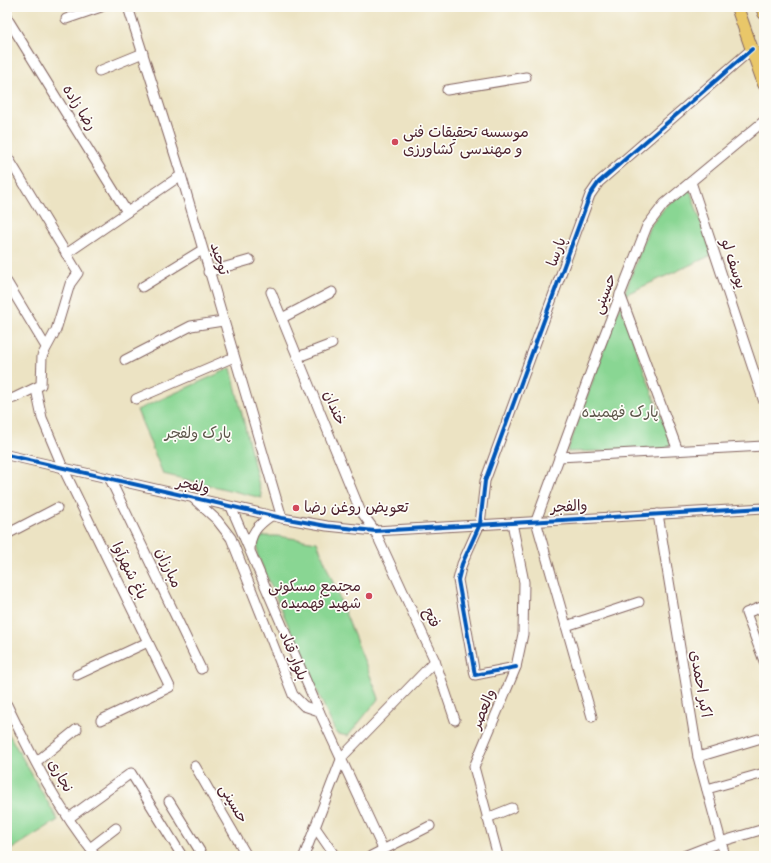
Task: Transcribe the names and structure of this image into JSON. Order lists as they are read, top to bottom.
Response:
{
  "streets": {
    "street": [
      "رضا زاده",
      "پارسا",
      "توحید",
      "یوسف لو",
      "حسینی",
      "خندان",
      "ولفجر",
      "والفجر",
      "مبارزان",
      "باغ شهرآوا",
      "فتح",
      "بلوار قناد",
      "اکبر احمدی",
      "والعصر",
      "نجاری"
    ]
  },
  "crossings": [
    ["پارسا", "والفجر"],
    ["پارسا", "والعصر"],
    ["توحید", "ولفجر"],
    ["یوسف لو", "حسینی"],
    ["حسینی", "والفجر"],
    ["خندان", "ولفجر"],
    ["خندان", "والفجر"],
    ["خندان", "فتح"],
    ["ولفجر", "والفجر"],
    ["ولفجر", "مبارزان"],
    ["ولفجر", "باغ شهرآوا"],
    ["ولفجر", "فتح"],
    ["ولفجر", "بلوار قناد"],
    ["والفجر", "فتح"],
    ["والفجر", "اکبر احمدی"],
    ["والفجر", "والعصر"]
  ],
  "parks": ["پارک فهمیده", "پارک ولفجر"],
  "places": ["موسسه تحقیقات فنی و مهندسی کشاورزی", "تعویض روغن رضا", "مجتمع مسکونی شهید فهمیده"]
}
